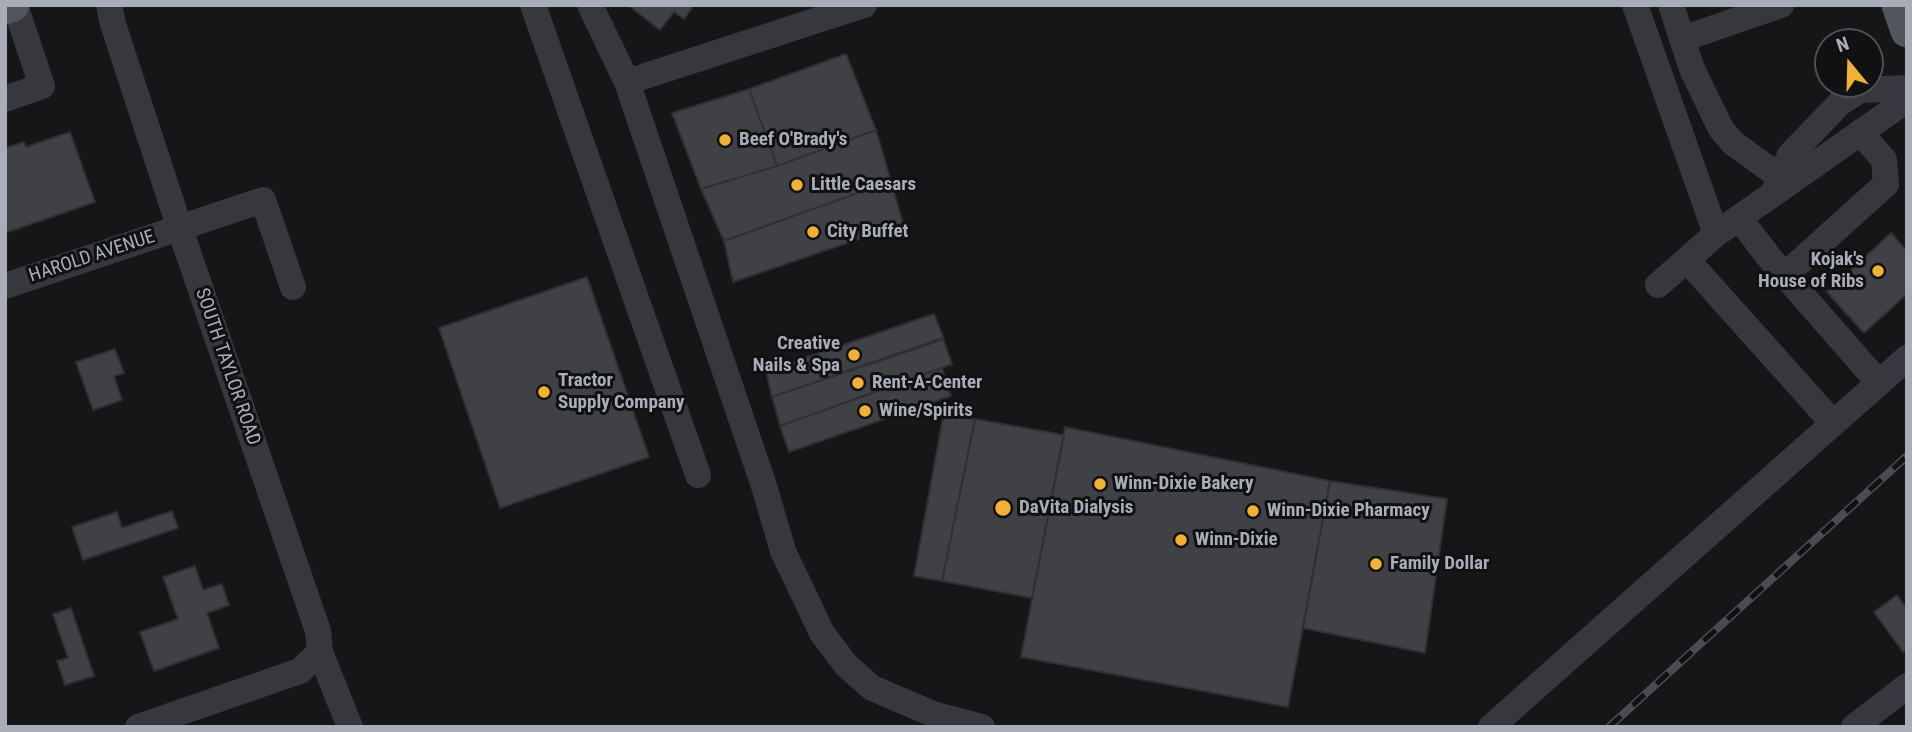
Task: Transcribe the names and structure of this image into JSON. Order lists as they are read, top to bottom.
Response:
{
  "streets": {
    "street": ["HAROLD AVENUE", "SOUTH TAYLOR ROAD"]
  },
  "crossings": [
    ["HAROLD AVENUE", "SOUTH TAYLOR ROAD"]
  ],
  "places": [
    "Beef O'Brady's",
    "Little Caesars",
    "City Buffet",
    "Kojak's House of Ribs",
    "Creative Nails & Spa",
    "Rent-A-Center",
    "Tractor Supply Company",
    "Wine/Spirits",
    "Winn-Dixie Bakery",
    "DaVita Dialysis",
    "Winn-Dixie Pharmacy",
    "Winn-Dixie",
    "Family Dollar"
  ],
  "north": "top"
}
